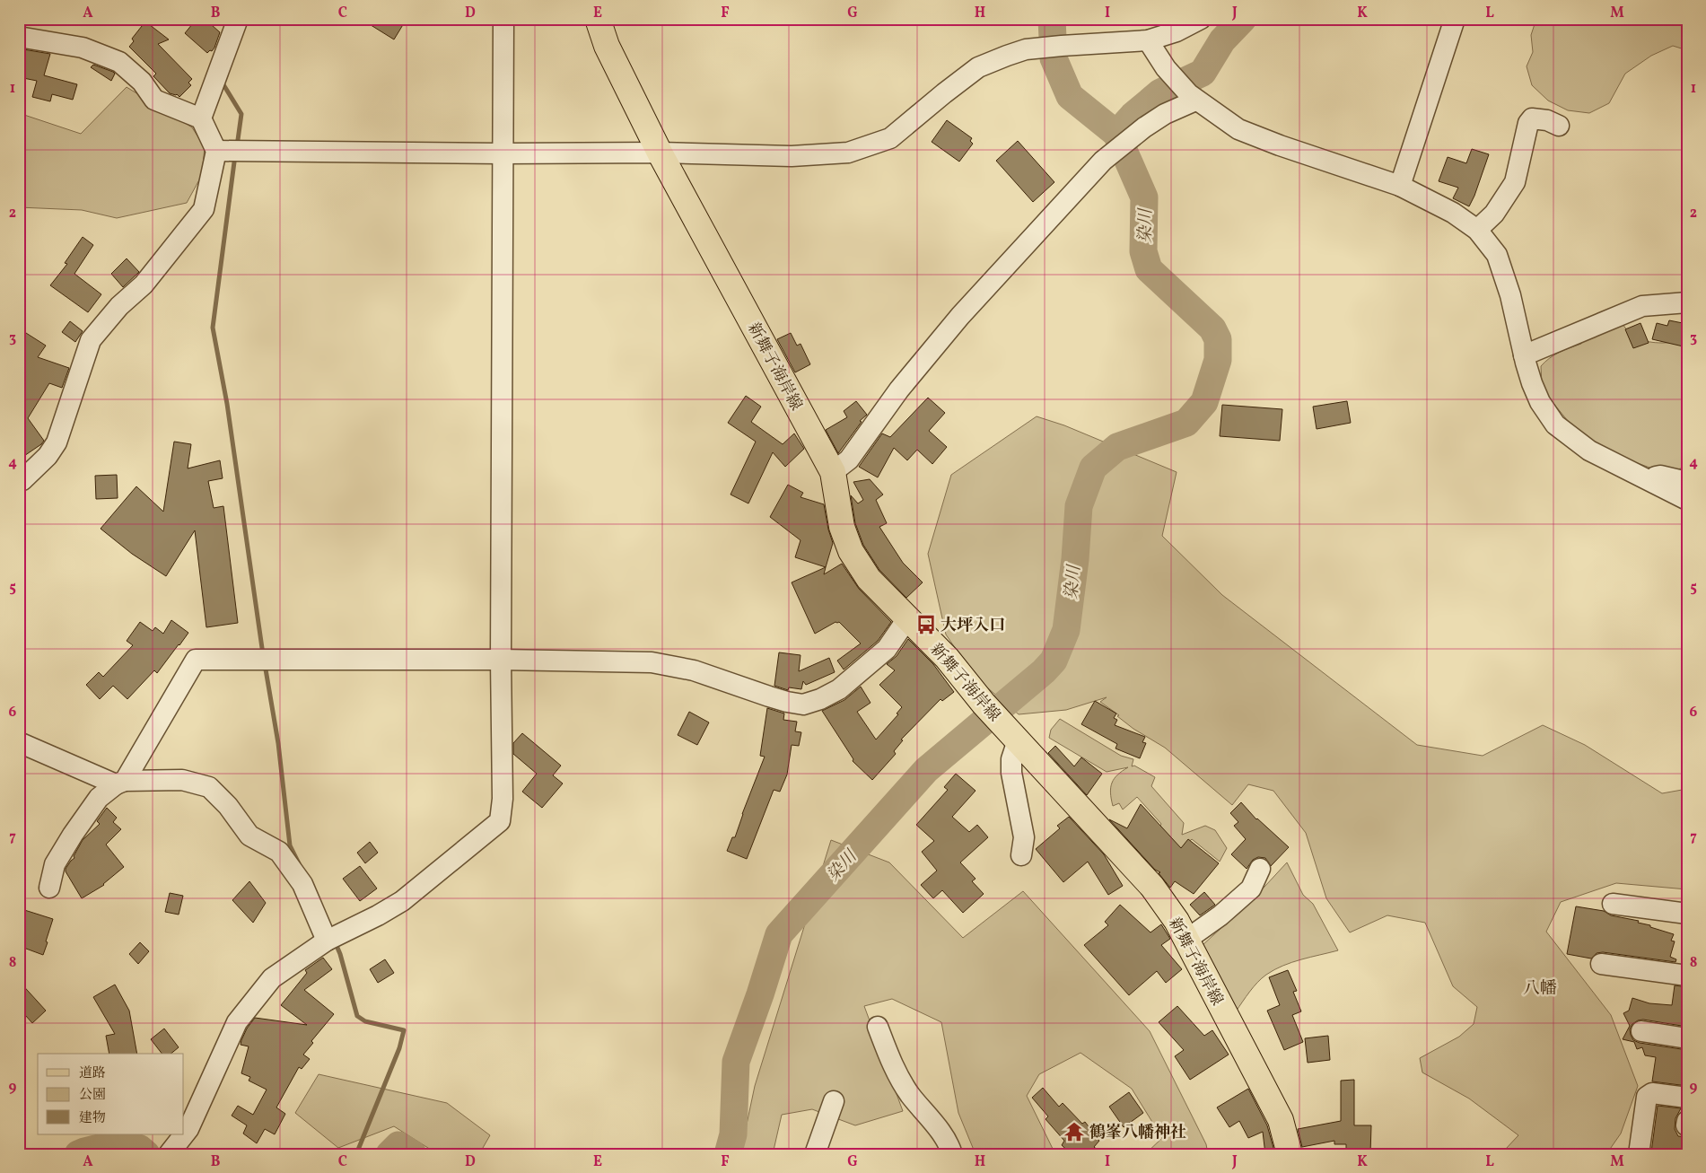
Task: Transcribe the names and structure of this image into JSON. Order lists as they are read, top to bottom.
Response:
{
  "streets": {
    "main road": ["新舞子海岸線"]
  },
  "districts": ["八幡"],
  "water": ["染川"],
  "places": {
    "bus stop": ["大坪入口"],
    "temple": ["鶴峯八幡神社"]
  },
  "legend": ["道路", "公園", "建物"],
  "grid": {
    "columns": [
      "A",
      "B",
      "C",
      "D",
      "E",
      "F",
      "G",
      "H",
      "I",
      "J",
      "K",
      "L",
      "M"
    ],
    "rows": [
      "1",
      "2",
      "3",
      "4",
      "5",
      "6",
      "7",
      "8",
      "9"
    ]
  }
}
